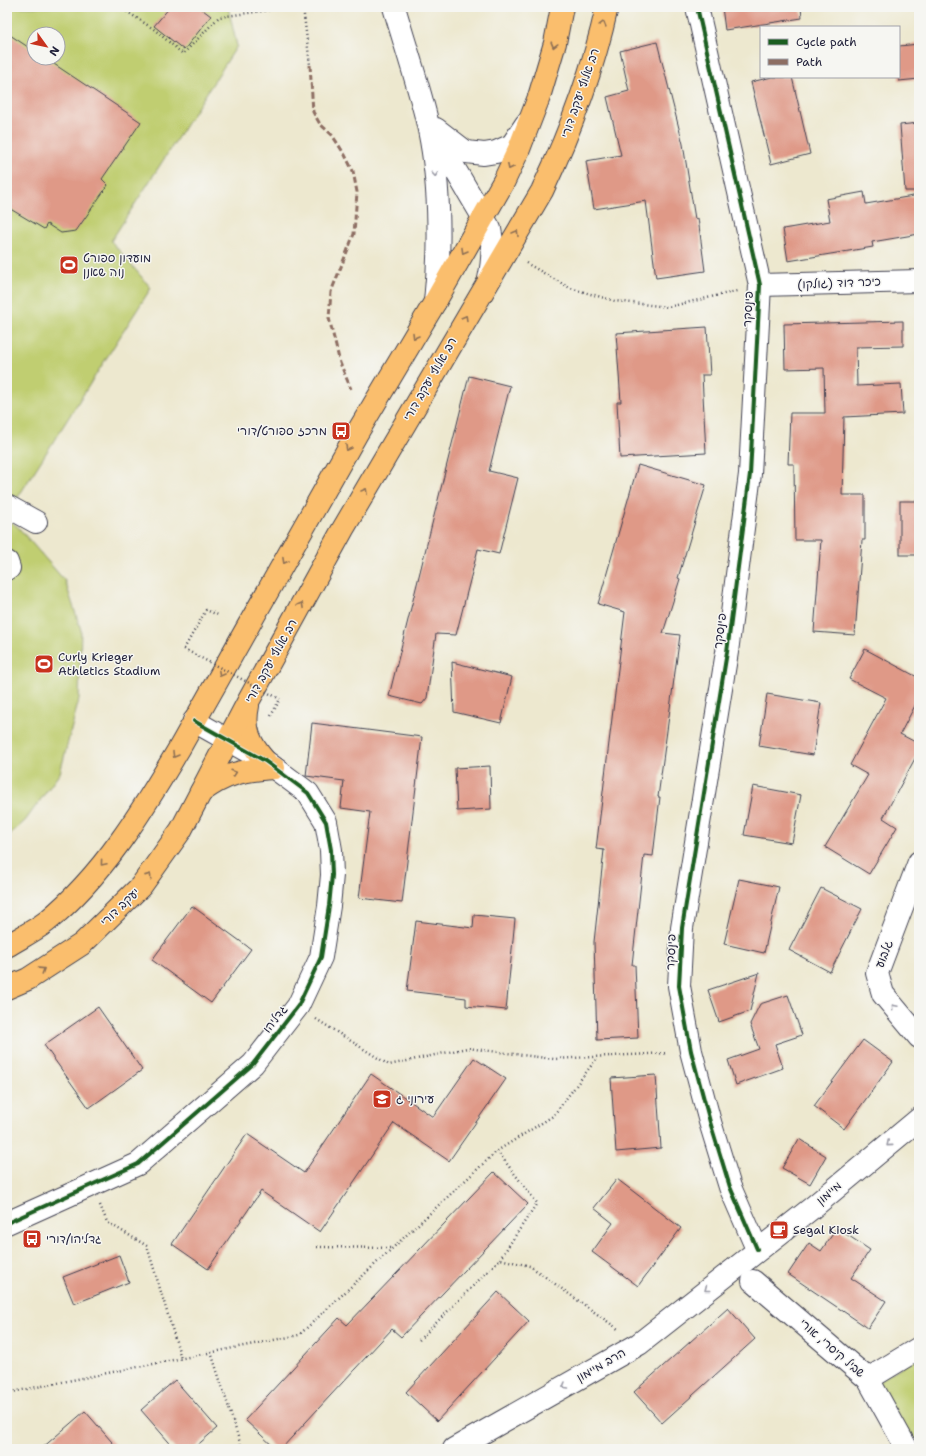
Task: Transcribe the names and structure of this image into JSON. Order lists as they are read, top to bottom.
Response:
{
  "streets": {
    "main road": ["רב אלוף יעקב דורי", "יעקב דורי"],
    "street": [
      "כיכר דוד (גולקו)",
      "פינסקר",
      "גלבוע",
      "גדליהו",
      "מיימון",
      "שביל קיסרי, אורי",
      "הרב מיימון"
    ]
  },
  "crossings": [
    ["רב אלוף יעקב דורי", "יעקב דורי"],
    ["רב אלוף יעקב דורי", "גדליהו"],
    ["כיכר דוד (גולקו)", "פינסקר"],
    ["פינסקר", "מיימון"],
    ["מיימון", "הרב מיימון"]
  ],
  "one_way": ["גלבוע", "מיימון", "הרב מיימון"],
  "places": {
    "sports": ["מועדון ספורט נוה שאנן", "Curly Krieger Athletics Stadium"],
    "bus stop": ["מרכז ספורט/דורי", "גדליהו/דורי"],
    "school or university": ["עירוני ג"],
    "cafe": ["Segal Kiosk"]
  },
  "legend": ["Cycle path", "Path"],
  "north": "bottom right"
}
